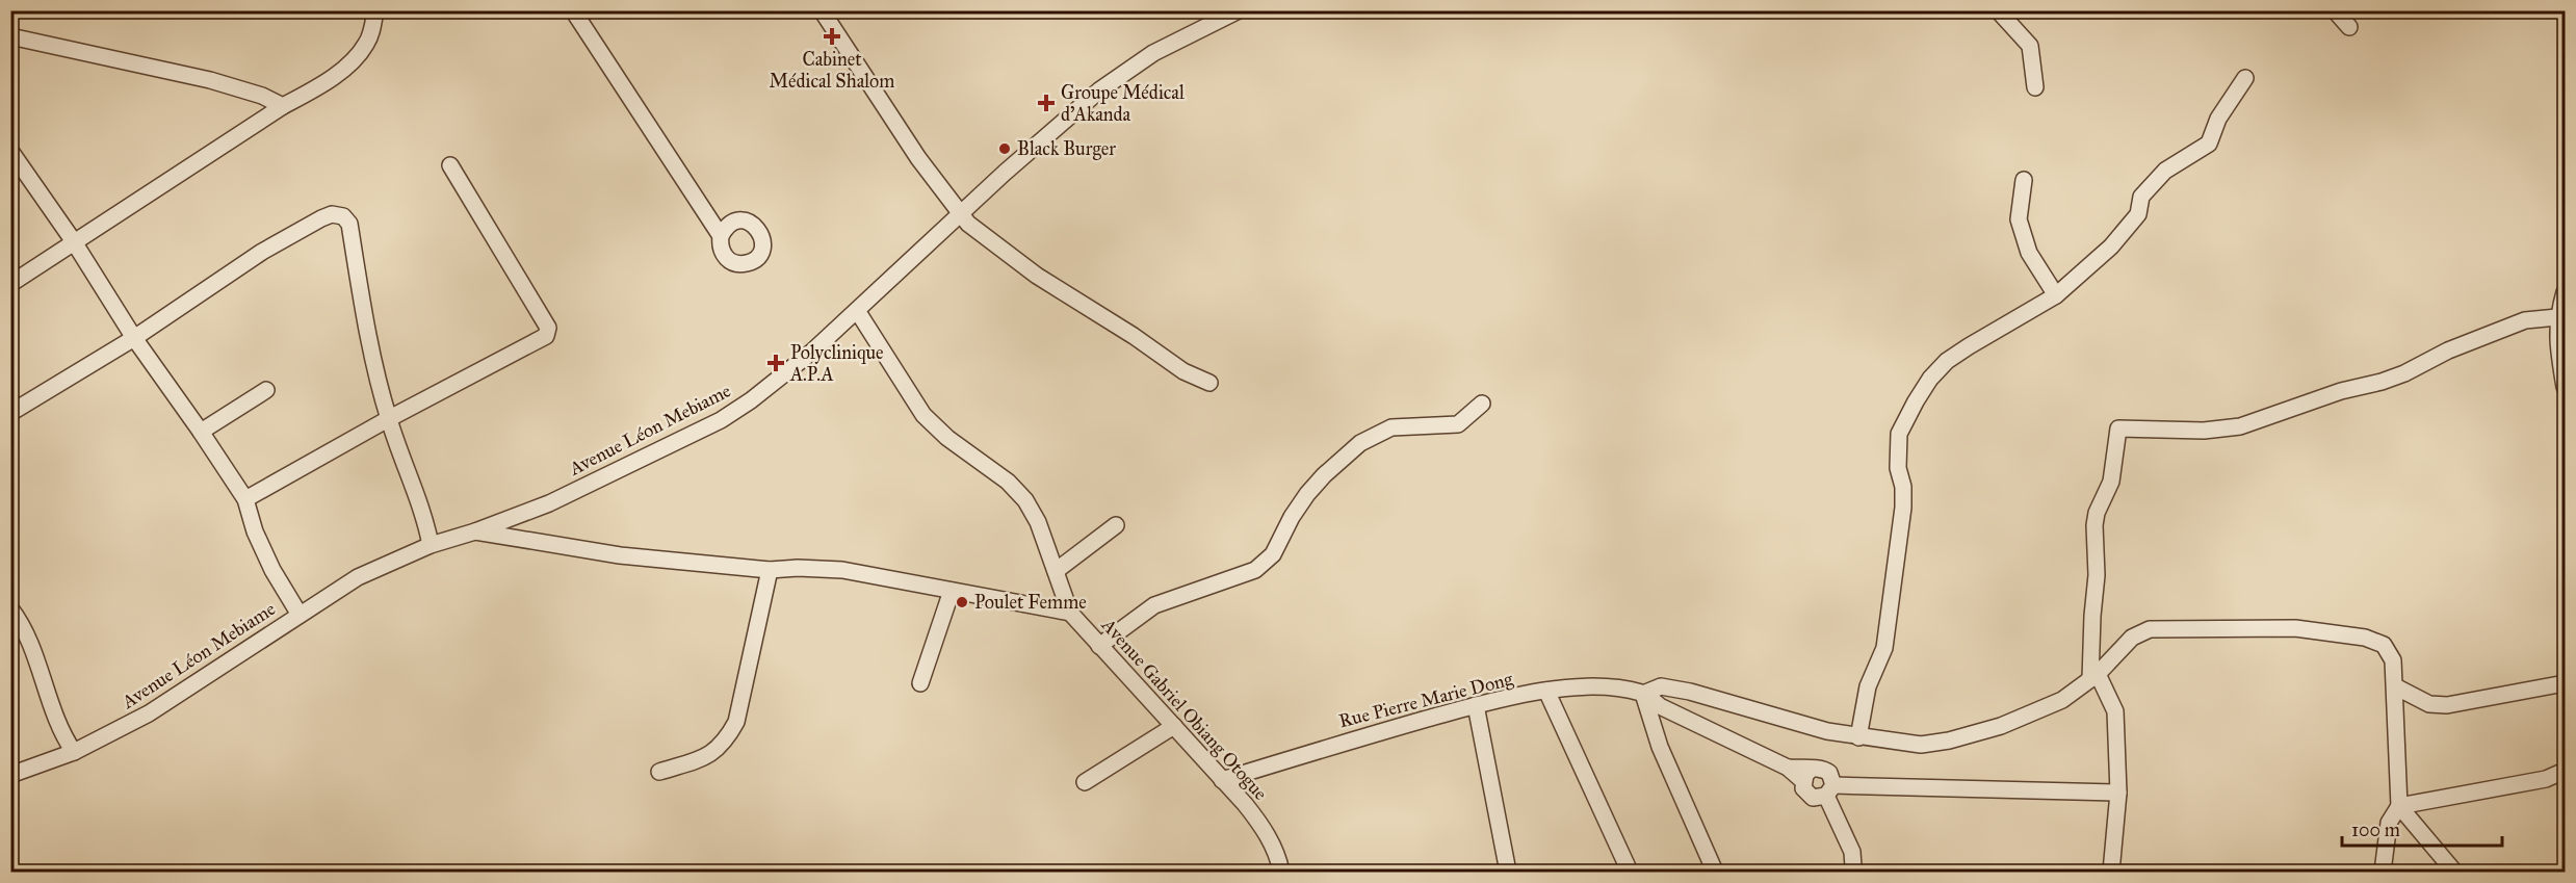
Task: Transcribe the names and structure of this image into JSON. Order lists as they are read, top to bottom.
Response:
{
  "streets": {
    "street": ["Avenue Léon Mebiame", "Rue Pierre Marie Dong", "Avenue Gabriel Obiang Otogue"]
  },
  "crossings": [
    ["Avenue Léon Mebiame", "Avenue Gabriel Obiang Otogue"],
    ["Rue Pierre Marie Dong", "Avenue Gabriel Obiang Otogue"]
  ],
  "places": {
    "health": ["Cabinet Médical Shalom", "Groupe Médical d'Akanda", "Polyclinique A.P.A"],
    "other": ["Black Burger", "Poulet Femme"]
  },
  "scale_bar": "100 m"
}
